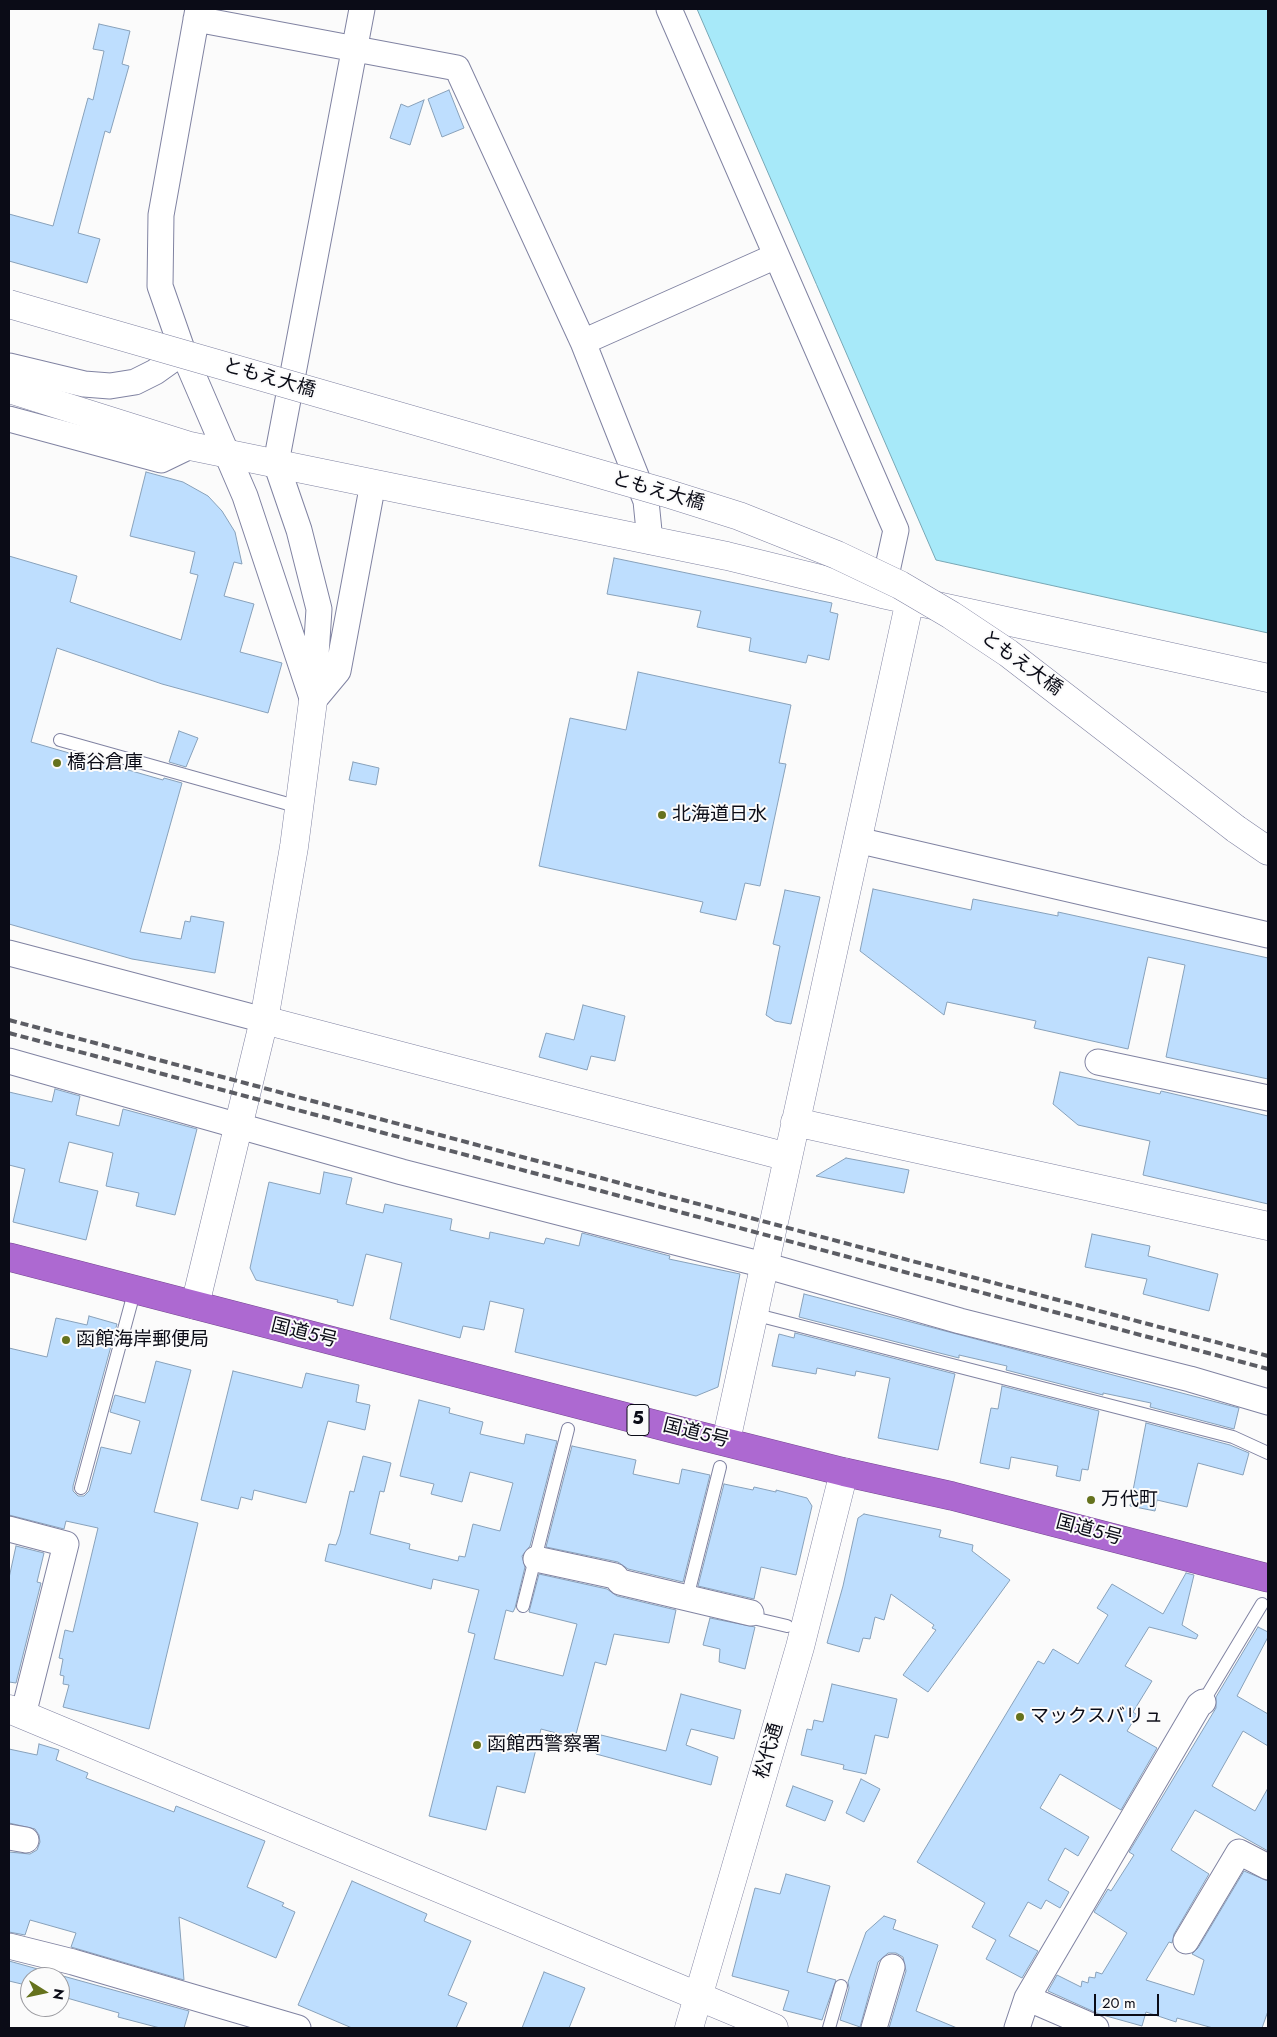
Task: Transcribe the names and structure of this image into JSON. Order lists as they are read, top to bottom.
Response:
{
  "streets": {
    "highway": ["国道5号", "5"],
    "street": ["ともえ大橋", "松代通"]
  },
  "crossings": [
    ["国道5号", "松代通"]
  ],
  "places": [
    "橋谷倉庫",
    "北海道日水",
    "函館海岸郵便局",
    "万代町",
    "マックスバリュ",
    "函館西警察署"
  ],
  "scale_bar": "20 m",
  "north": "right"
}
